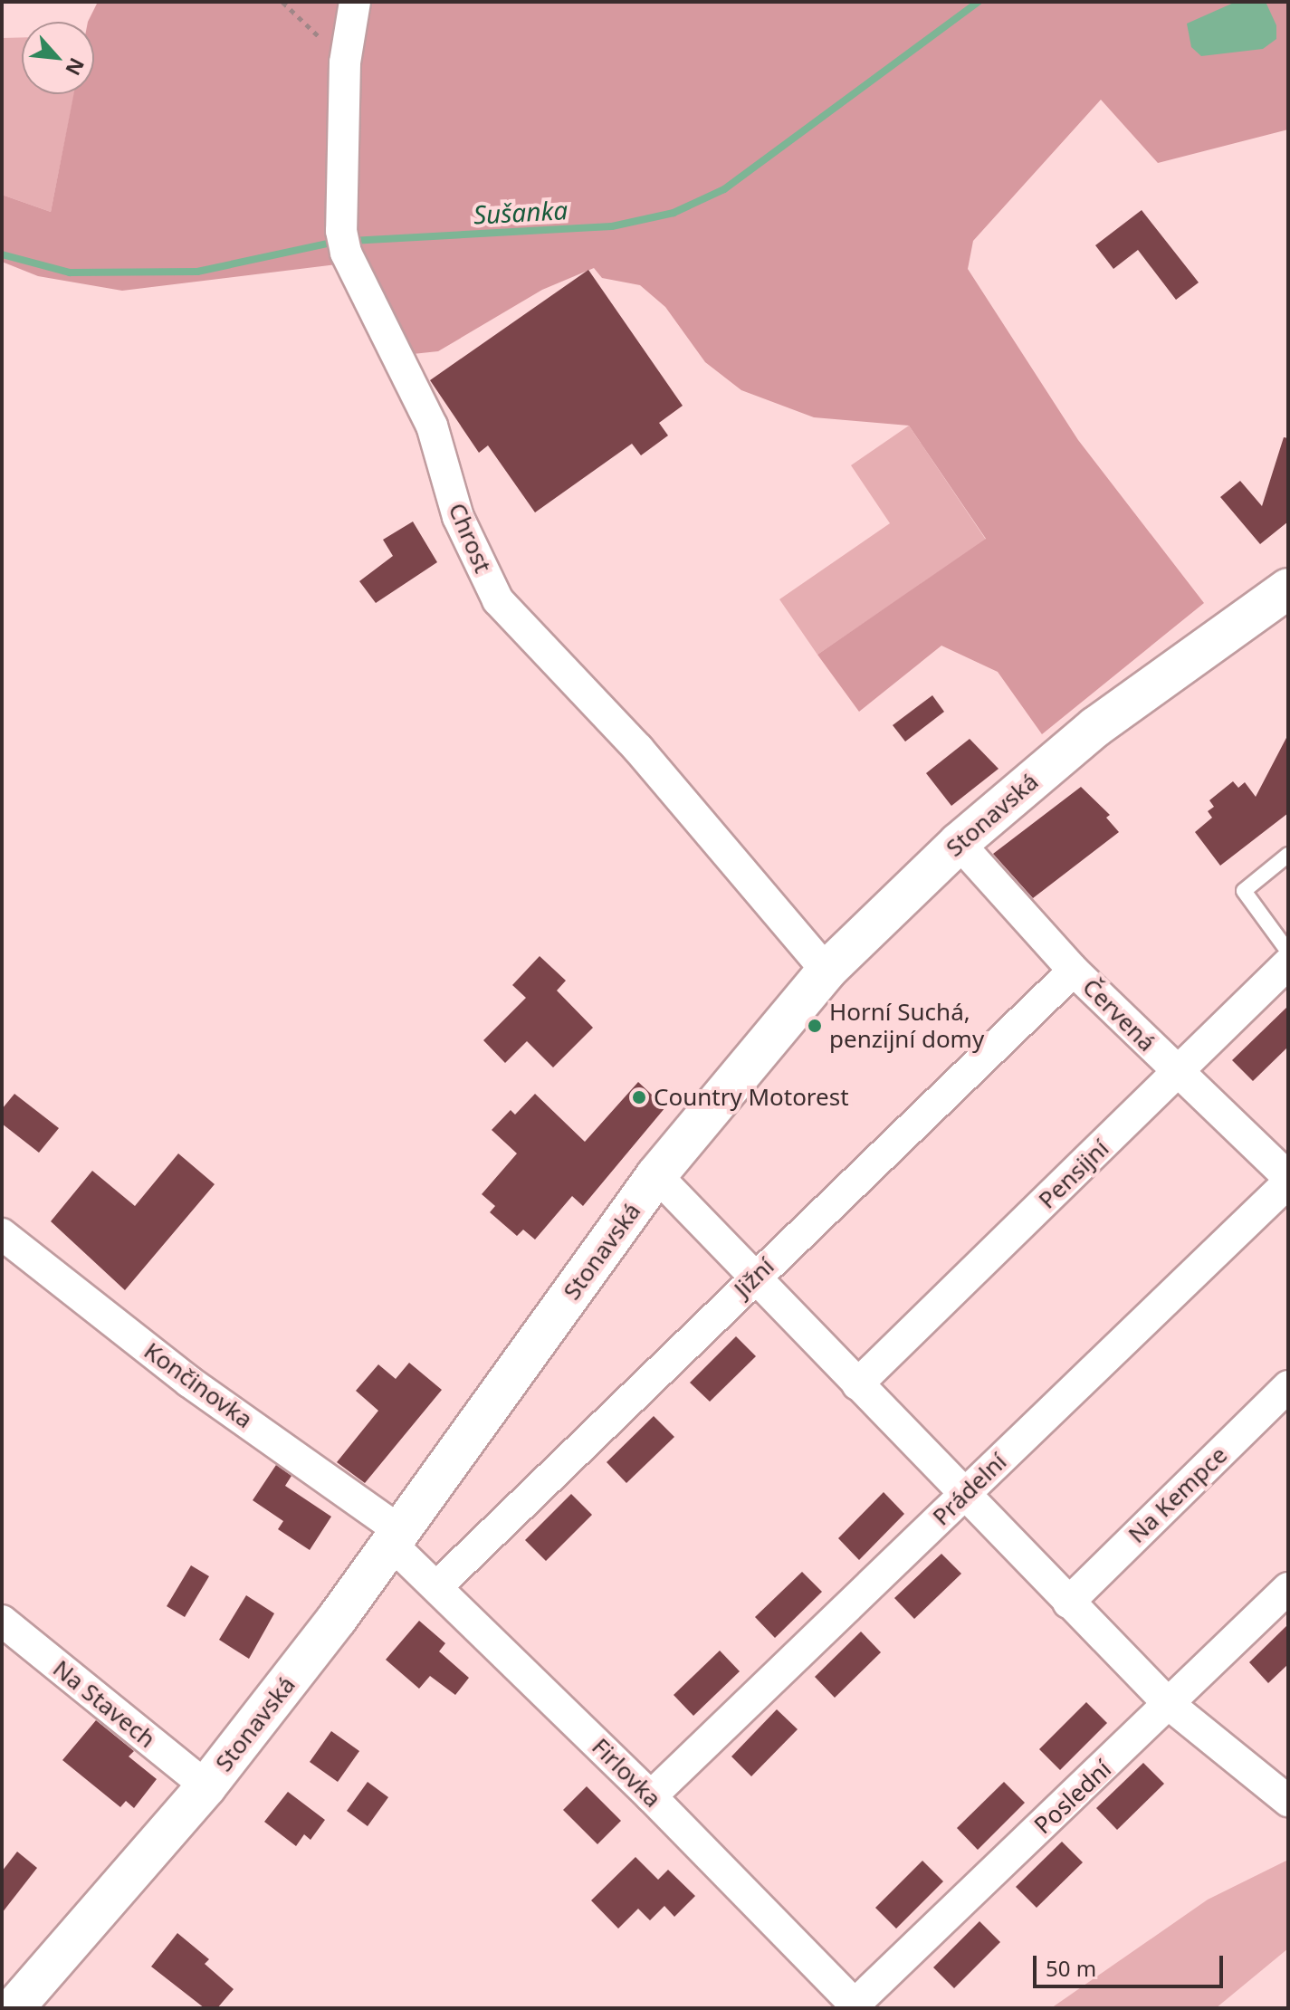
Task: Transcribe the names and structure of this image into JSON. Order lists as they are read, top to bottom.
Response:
{
  "streets": {
    "main road": ["Stonavská"],
    "street": [
      "Chrost",
      "Červená",
      "Pensijní",
      "Jižní",
      "Končinovka",
      "Prádelní",
      "Na Kempce",
      "Na Stavech",
      "Firlovka",
      "Poslední"
    ]
  },
  "crossings": [
    ["Chrost", "Stonavská"],
    ["Stonavská", "Červená"],
    ["Stonavská", "Končinovka"],
    ["Stonavská", "Na Stavech"],
    ["Stonavská", "Firlovka"],
    ["Červená", "Pensijní"],
    ["Červená", "Jižní"],
    ["Červená", "Prádelní"],
    ["Jižní", "Firlovka"],
    ["Končinovka", "Firlovka"],
    ["Prádelní", "Firlovka"],
    ["Firlovka", "Poslední"]
  ],
  "water": ["Sušanka"],
  "places": ["Horní Suchá, penzijní domy", "Country Motorest"],
  "scale_bar": "50 m",
  "north": "bottom right"
}
